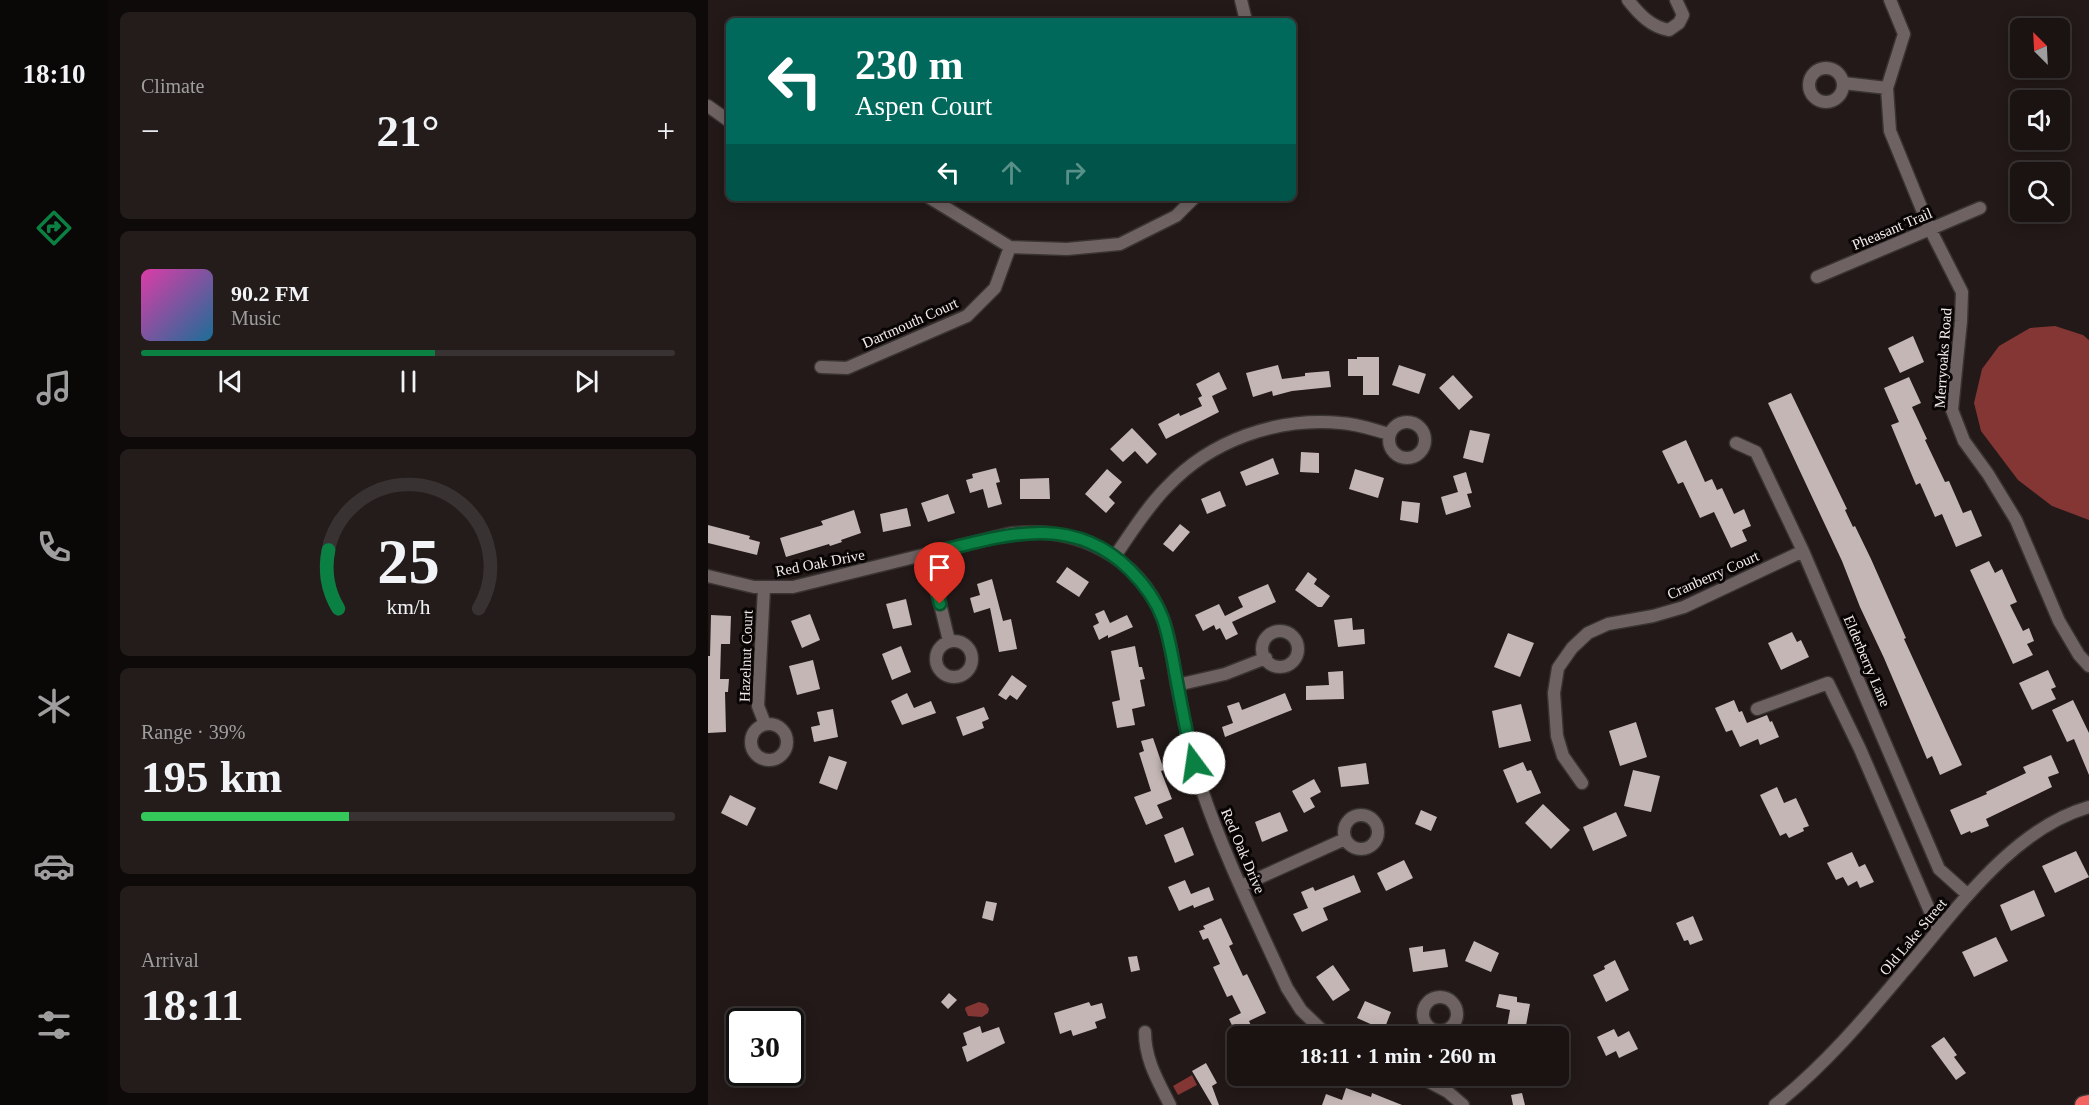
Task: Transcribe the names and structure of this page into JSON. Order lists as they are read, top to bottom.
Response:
{
  "streets": {
    "street": [
      "Pheasant Trail",
      "Dartmouth Court",
      "Merryoaks Road",
      "Red Oak Drive",
      "Cranberry Court",
      "Hazelnut Court",
      "Elderberry Lane",
      "Old Lake Street"
    ]
  },
  "crossings": [
    ["Pheasant Trail", "Merryoaks Road"],
    ["Red Oak Drive", "Hazelnut Court"],
    ["Cranberry Court", "Elderberry Lane"],
    ["Elderberry Lane", "Old Lake Street"]
  ],
  "north": "top left",
  "page": {
    "tabs": "18:10",
    "tile": [
      "Climate",
      ["Range · 39%", "195 km"],
      ["Arrival", "18:11"]
    ],
    "turn": ["230 m", "Aspen Court"],
    "heat": ["−", "21°", "+"],
    "song": ["90.2 FM", "Music"],
    "limit": "30",
    "trip": "18:11 · 1 min · 260 m",
    "gauge": ["25", "km/h"]
  }
}
